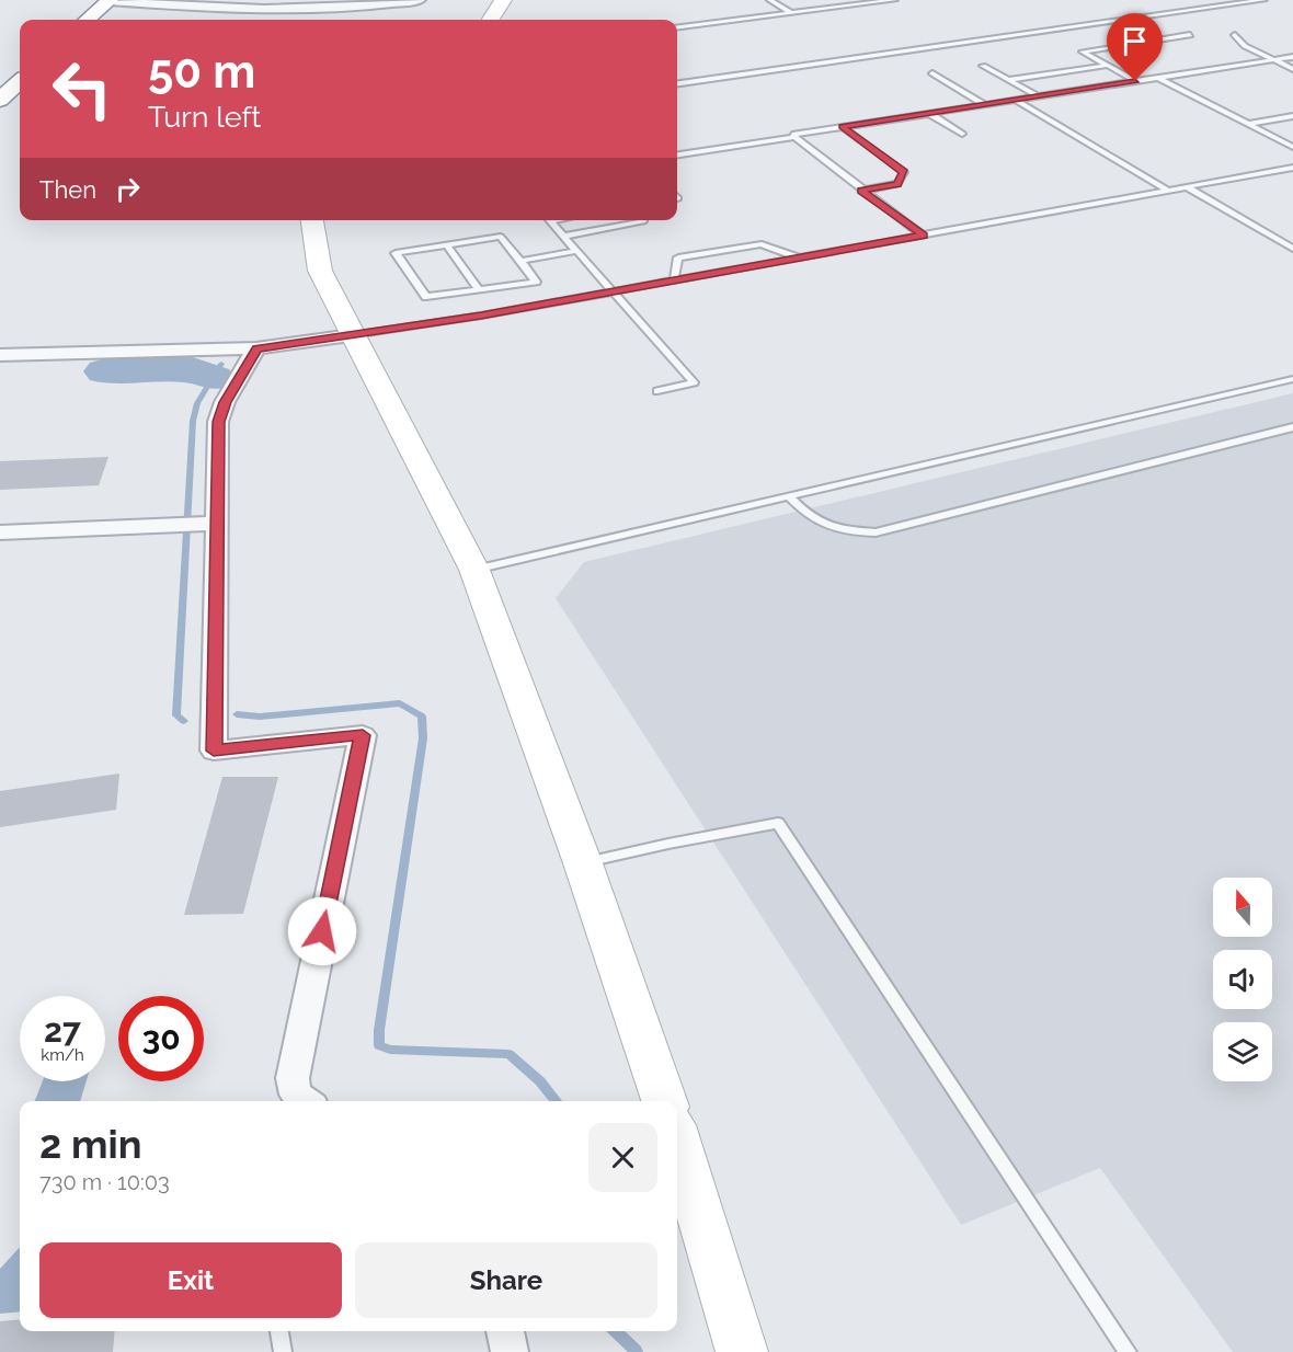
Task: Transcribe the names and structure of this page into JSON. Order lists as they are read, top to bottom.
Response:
{
  "north": "top",
  "page": {
    "turn": ["50 m", "Turn left"],
    "then": "Then",
    "speed": "27 km/h",
    "limit": "30",
    "heading": ["2 min", "730 m · 10:03"],
    "buttons": ["Exit", "Share"]
  }
}
